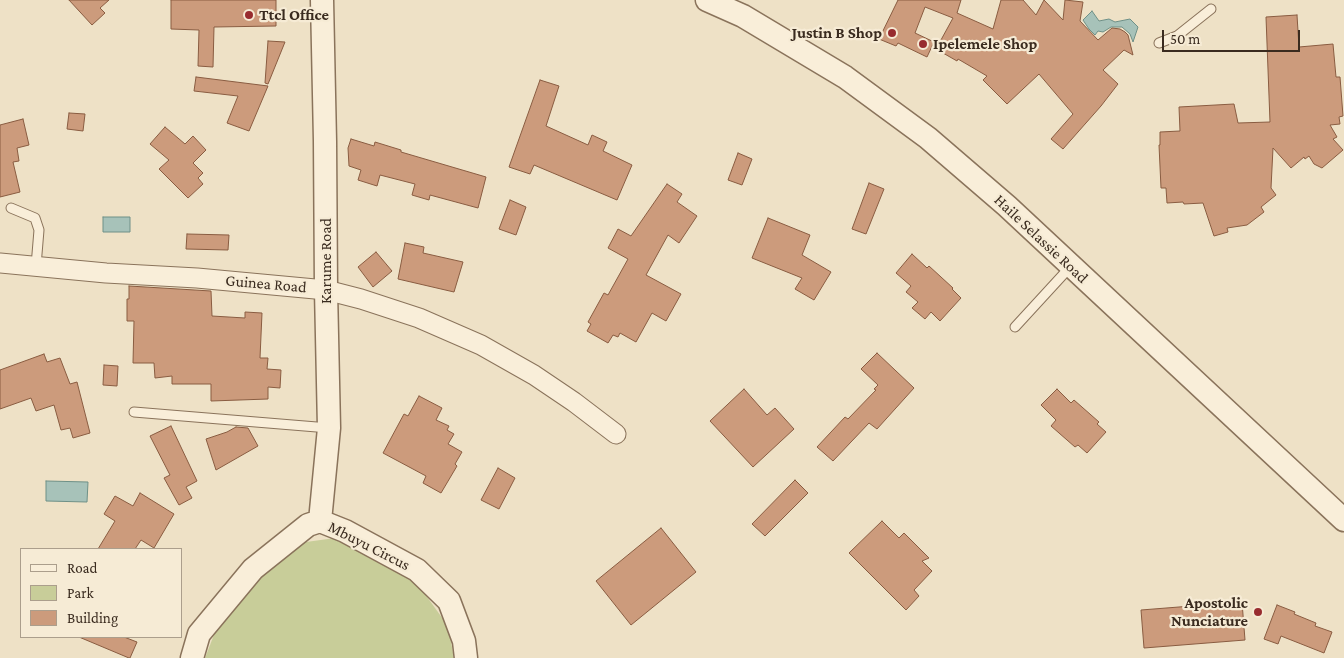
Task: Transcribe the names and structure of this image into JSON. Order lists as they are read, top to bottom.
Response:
{
  "streets": {
    "street": [
      "Haile Selassie Road",
      "Karume Road",
      "Guinea Road",
      "Mbuyu Circus"
    ]
  },
  "crossings": [
    ["Karume Road", "Guinea Road"],
    ["Karume Road", "Mbuyu Circus"]
  ],
  "places": [
    "Ttcl Office",
    "Justin B Shop",
    "Ipelemele Shop",
    "Apostolic Nunciature"
  ],
  "legend": ["Road", "Park", "Building"],
  "scale_bar": "50 m"
}
